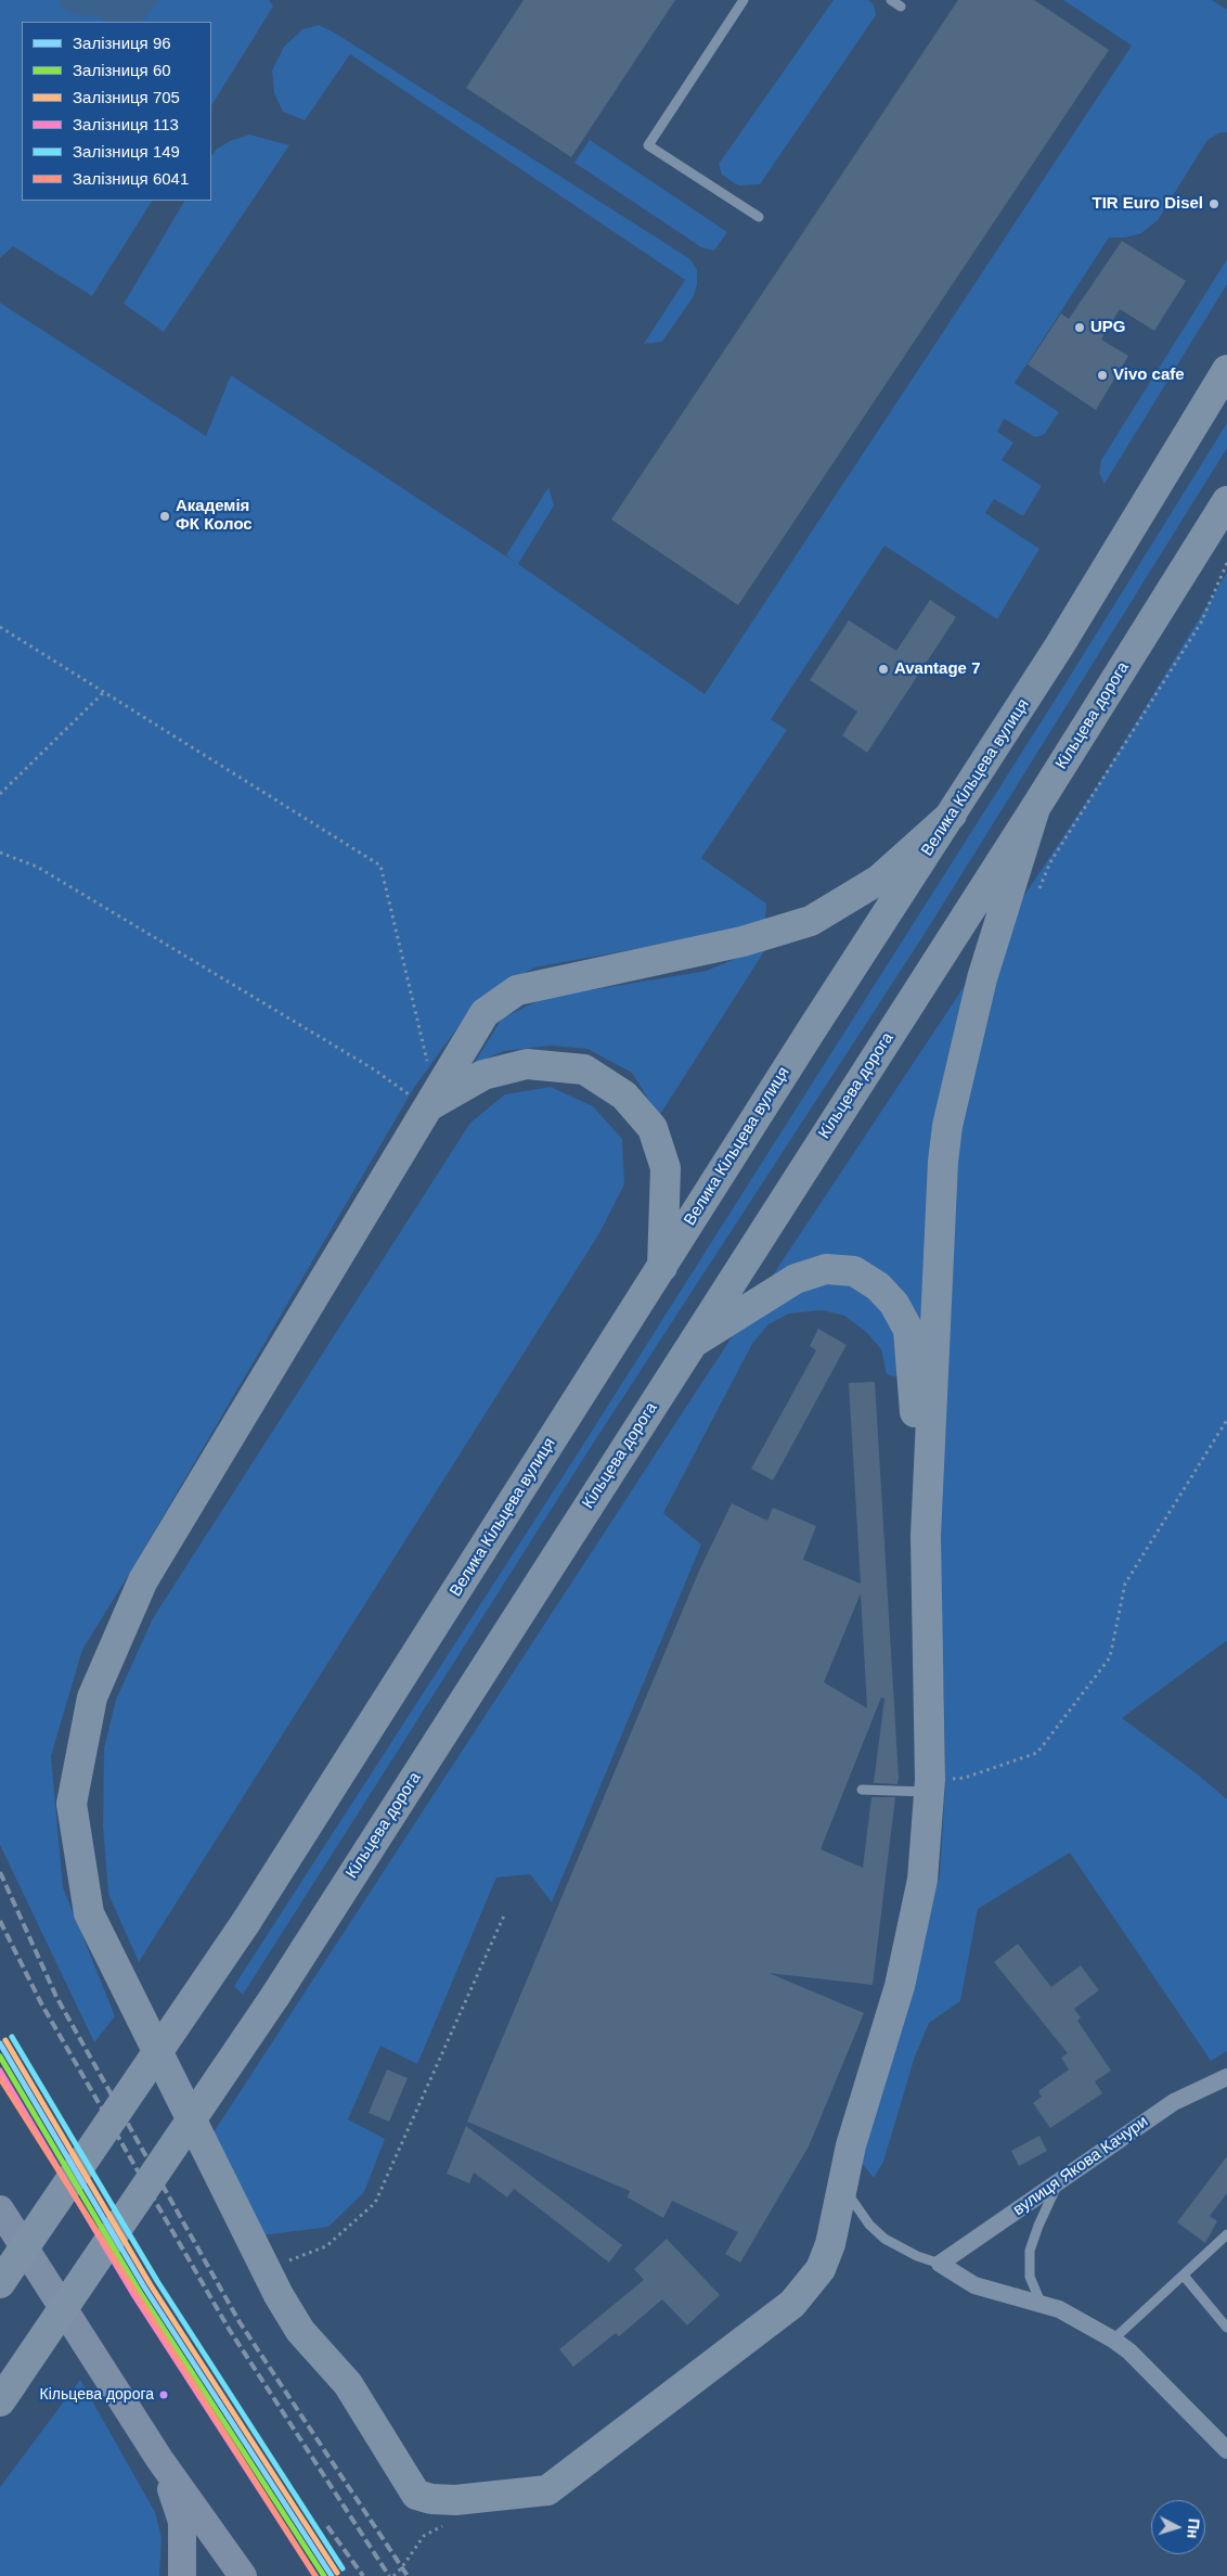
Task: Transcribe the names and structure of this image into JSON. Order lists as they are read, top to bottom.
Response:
{
  "streets": {
    "highway": ["Кільцева дорога", "Велика Кільцева вулиця"],
    "street": ["вулиця Якова Качури"]
  },
  "places": [
    "TIR Euro Disel",
    "UPG",
    "Vivo cafe",
    "Академія ФК Колос",
    "Avantage 7",
    "Кільцева дорога"
  ],
  "lines": [
    "rail line 149",
    "rail line 705",
    "rail line 96",
    "rail line 60",
    "rail line 113",
    "rail line 6041"
  ],
  "legend": [
    "Залізниця 96",
    "Залізниця 60",
    "Залізниця 705",
    "Залізниця 113",
    "Залізниця 149",
    "Залізниця 6041"
  ],
  "north": "right"
}
